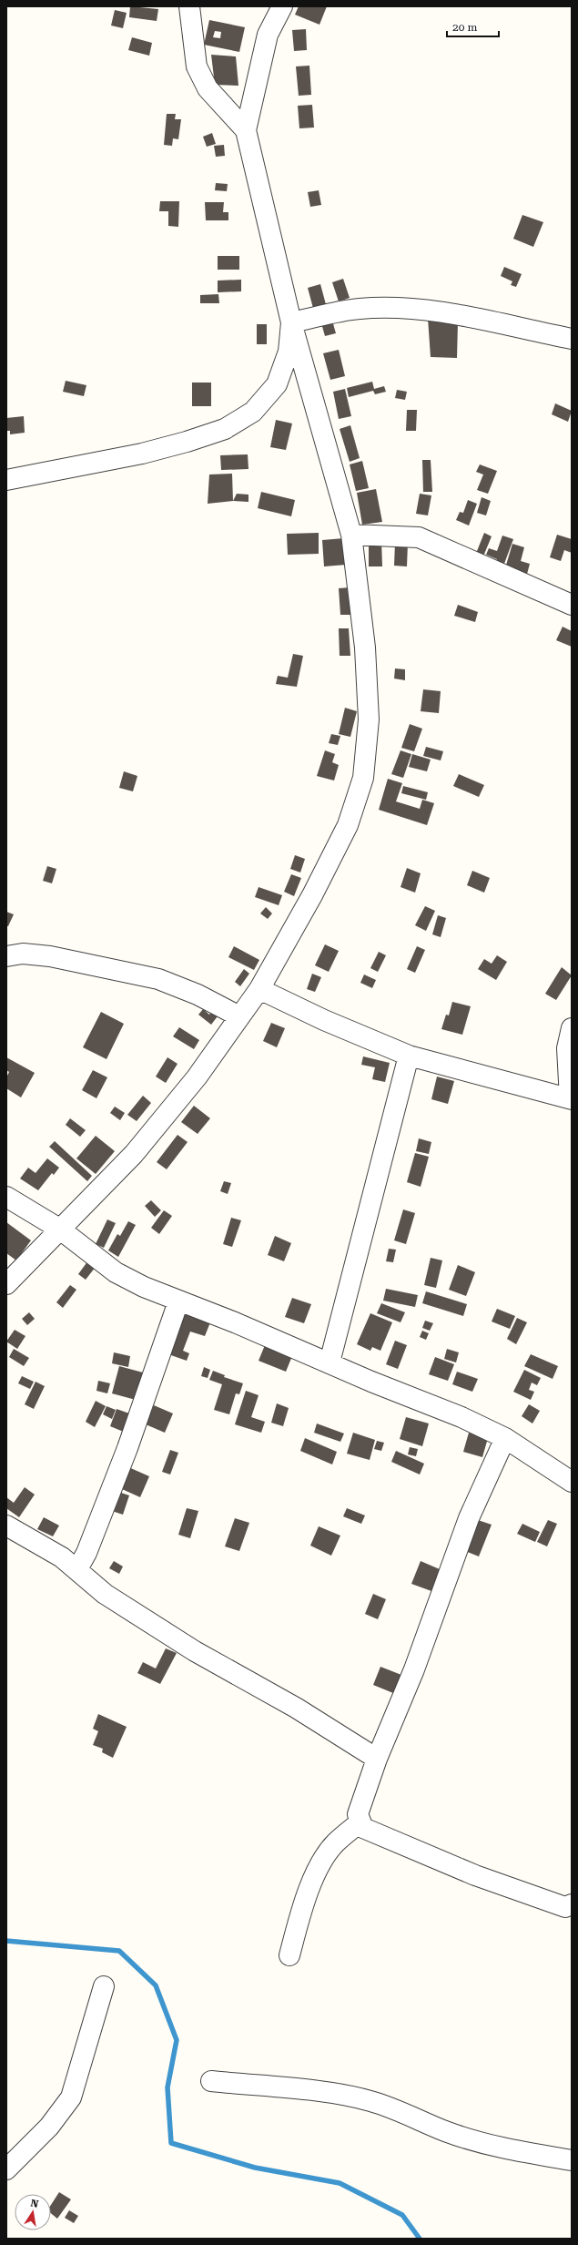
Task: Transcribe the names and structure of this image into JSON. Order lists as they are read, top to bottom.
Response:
{
  "scale_bar": "20 m",
  "north": "top"
}
